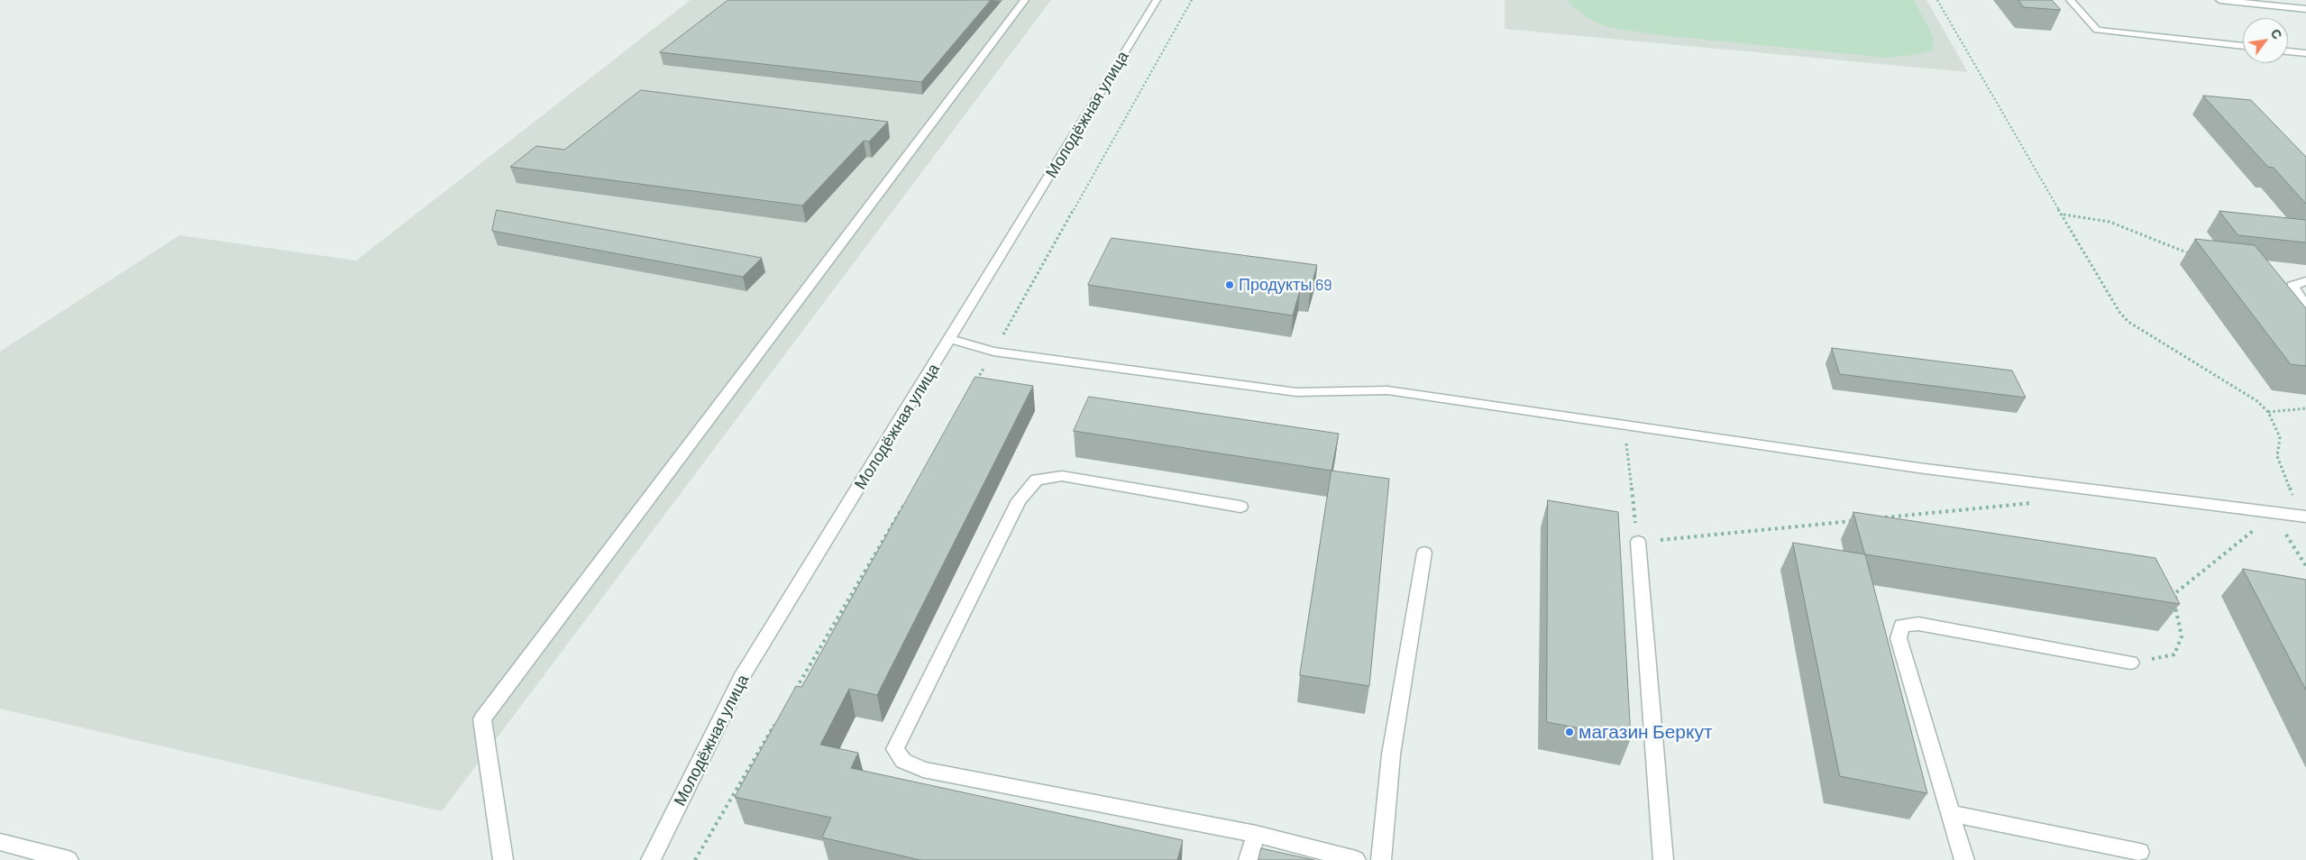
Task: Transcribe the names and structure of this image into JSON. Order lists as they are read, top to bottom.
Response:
{
  "streets": {
    "street": ["Молодёжная улица"]
  },
  "places": ["Продукты 69", "магазин Беркут"],
  "north": "top right"
}
